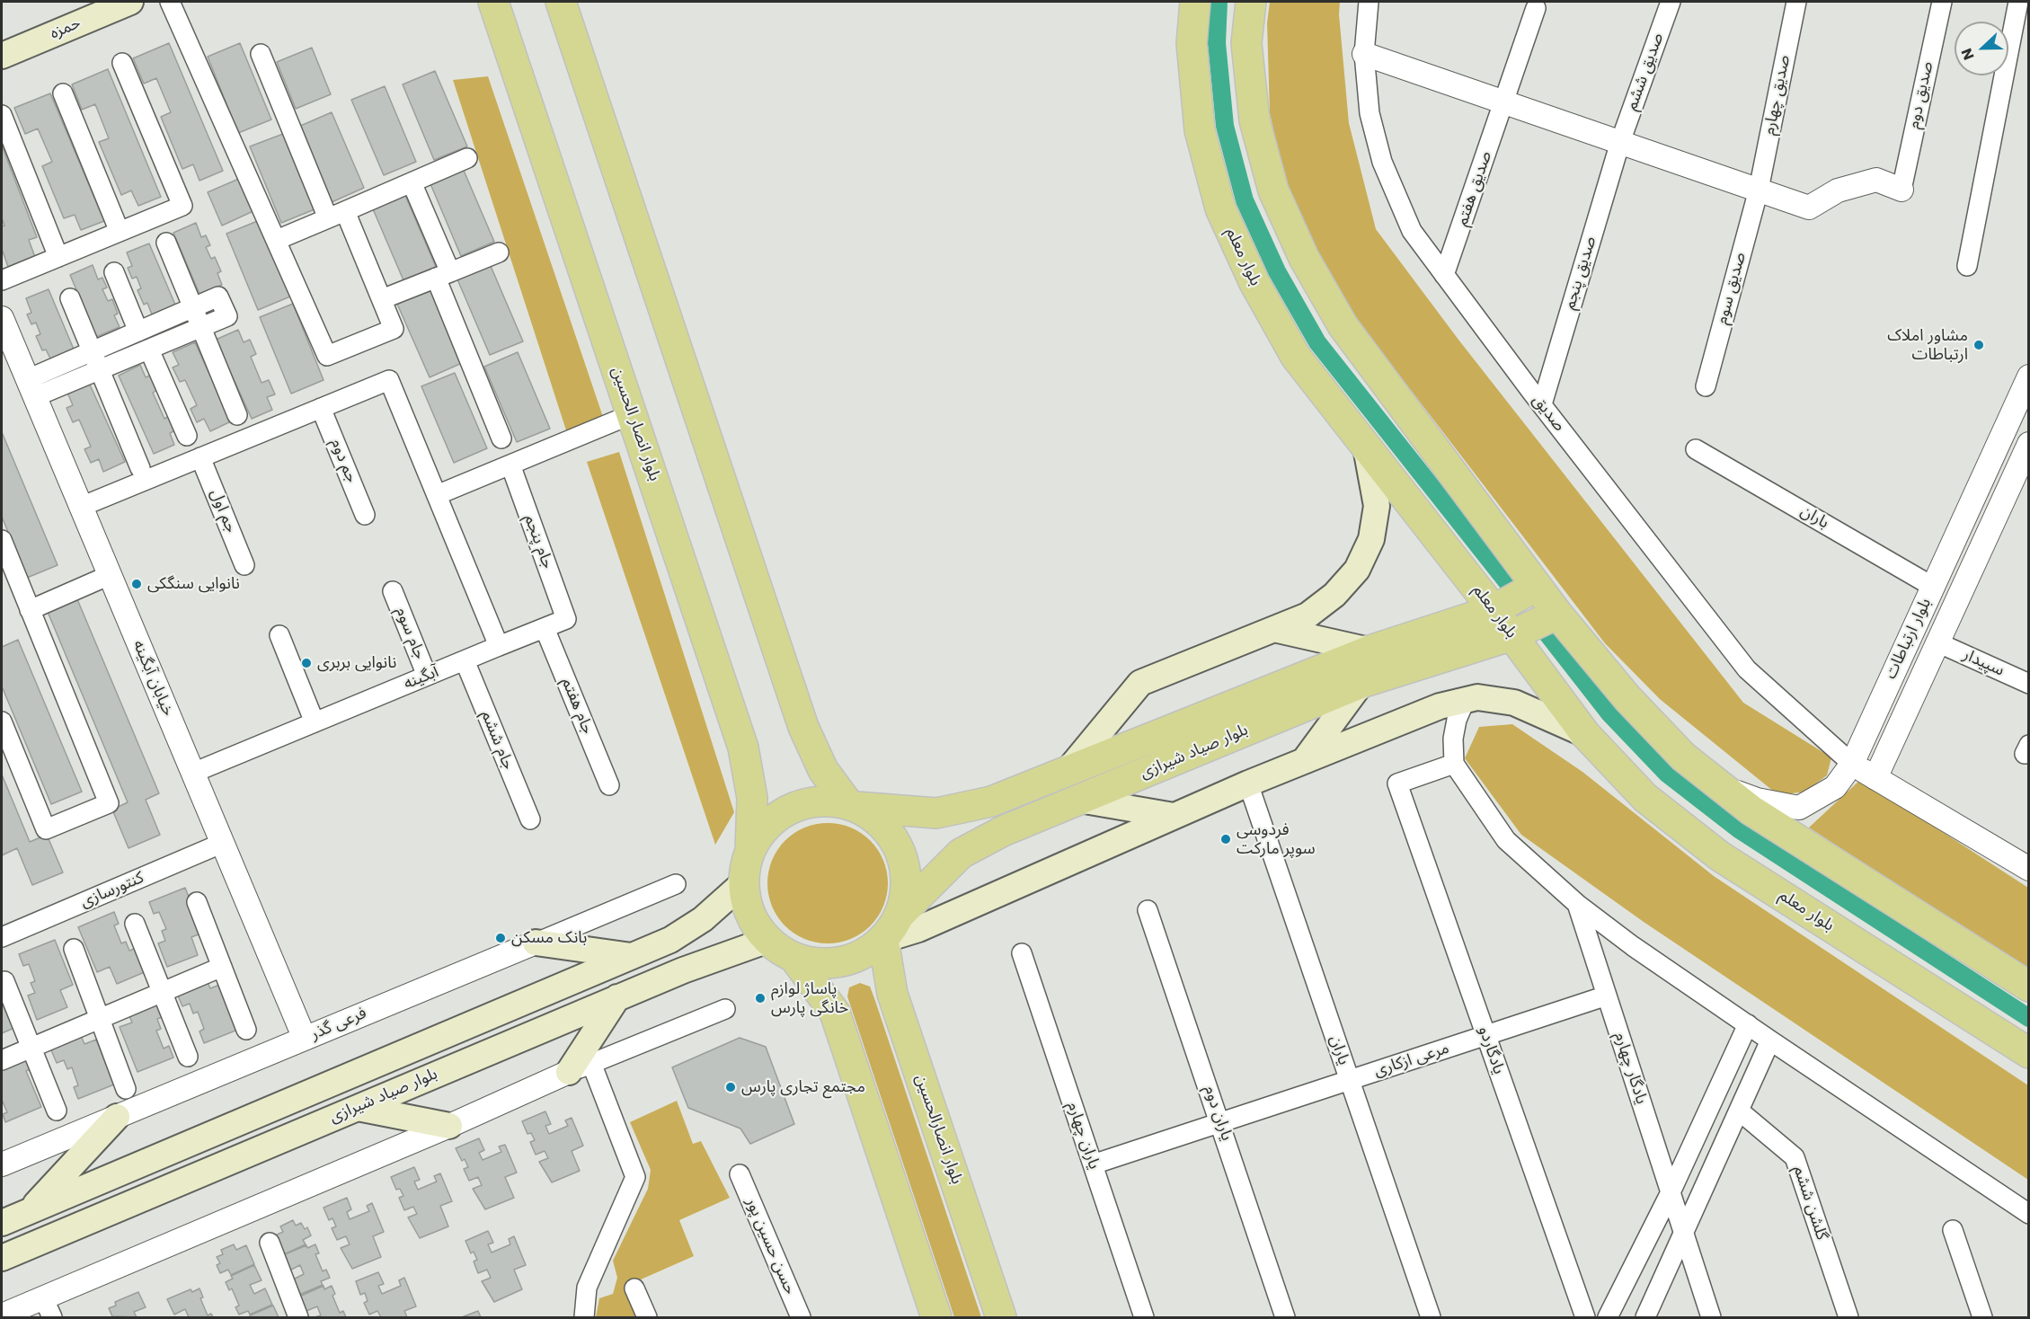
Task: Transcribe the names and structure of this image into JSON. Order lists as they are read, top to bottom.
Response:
{
  "streets": {
    "main road": [
      "حمزه",
      "بلوار معلم",
      "بلوار انصار الحسین",
      "بلوار صیاد شیرازی",
      "بلوار انصارالحسین"
    ],
    "street": [
      "صدیق ششم",
      "صدیق چهارم",
      "صدیق دوم",
      "صدیق هفتم",
      "صدیق پنجم",
      "صدیق سوم",
      "صدیق",
      "جم دوم",
      "جم اول",
      "باران",
      "جام پنجم",
      "جام سوم",
      "بلوار ارتباطات",
      "سپیدار",
      "خیابان آبگینه",
      "آبگینه",
      "جام هفتم",
      "جام ششم",
      "کنتورسازی",
      "فرعی گذر",
      "یاران",
      "یادگار‌دو",
      "مرعی ازکاری",
      "یادگار چهارم",
      "یاران دوم",
      "یاران چهارم",
      "گلشن ششم",
      "حسن حسین پور"
    ]
  },
  "crossings": [
    ["صدیق ششم", "صدیق پنجم"],
    ["صدیق چهارم", "صدیق سوم"],
    ["صدیق هفتم", "صدیق"],
    ["بلوار معلم", "بلوار صیاد شیرازی"],
    ["صدیق پنجم", "صدیق"],
    ["صدیق", "بلوار ارتباطات"],
    ["بلوار انصار الحسین", "بلوار صیاد شیرازی"],
    ["بلوار انصار الحسین", "بلوار انصارالحسین"],
    ["باران", "بلوار ارتباطات"],
    ["جام پنجم", "آبگینه"],
    ["جام سوم", "آبگینه"],
    ["بلوار ارتباطات", "سپیدار"],
    ["خیابان آبگینه", "آبگینه"],
    ["خیابان آبگینه", "کنتورسازی"],
    ["خیابان آبگینه", "فرعی گذر"],
    ["آبگینه", "جام هفتم"],
    ["آبگینه", "جام ششم"],
    ["بلوار صیاد شیرازی", "بلوار انصارالحسین"],
    ["یاران", "مرعی ازکاری"],
    ["یادگار‌دو", "مرعی ازکاری"],
    ["مرعی ازکاری", "یادگار چهارم"],
    ["مرعی ازکاری", "یاران دوم"],
    ["مرعی ازکاری", "یاران چهارم"]
  ],
  "places": [
    "مشاور املاک ارتباطات",
    "نانوایی سنگکی",
    "نانوایی بربری",
    "فردوسی سوپر مارکت",
    "بانک مسکن",
    "پاساژ لوازم خانگی پارس",
    "مجتمع تجاری پارس"
  ],
  "north": "left"
}
